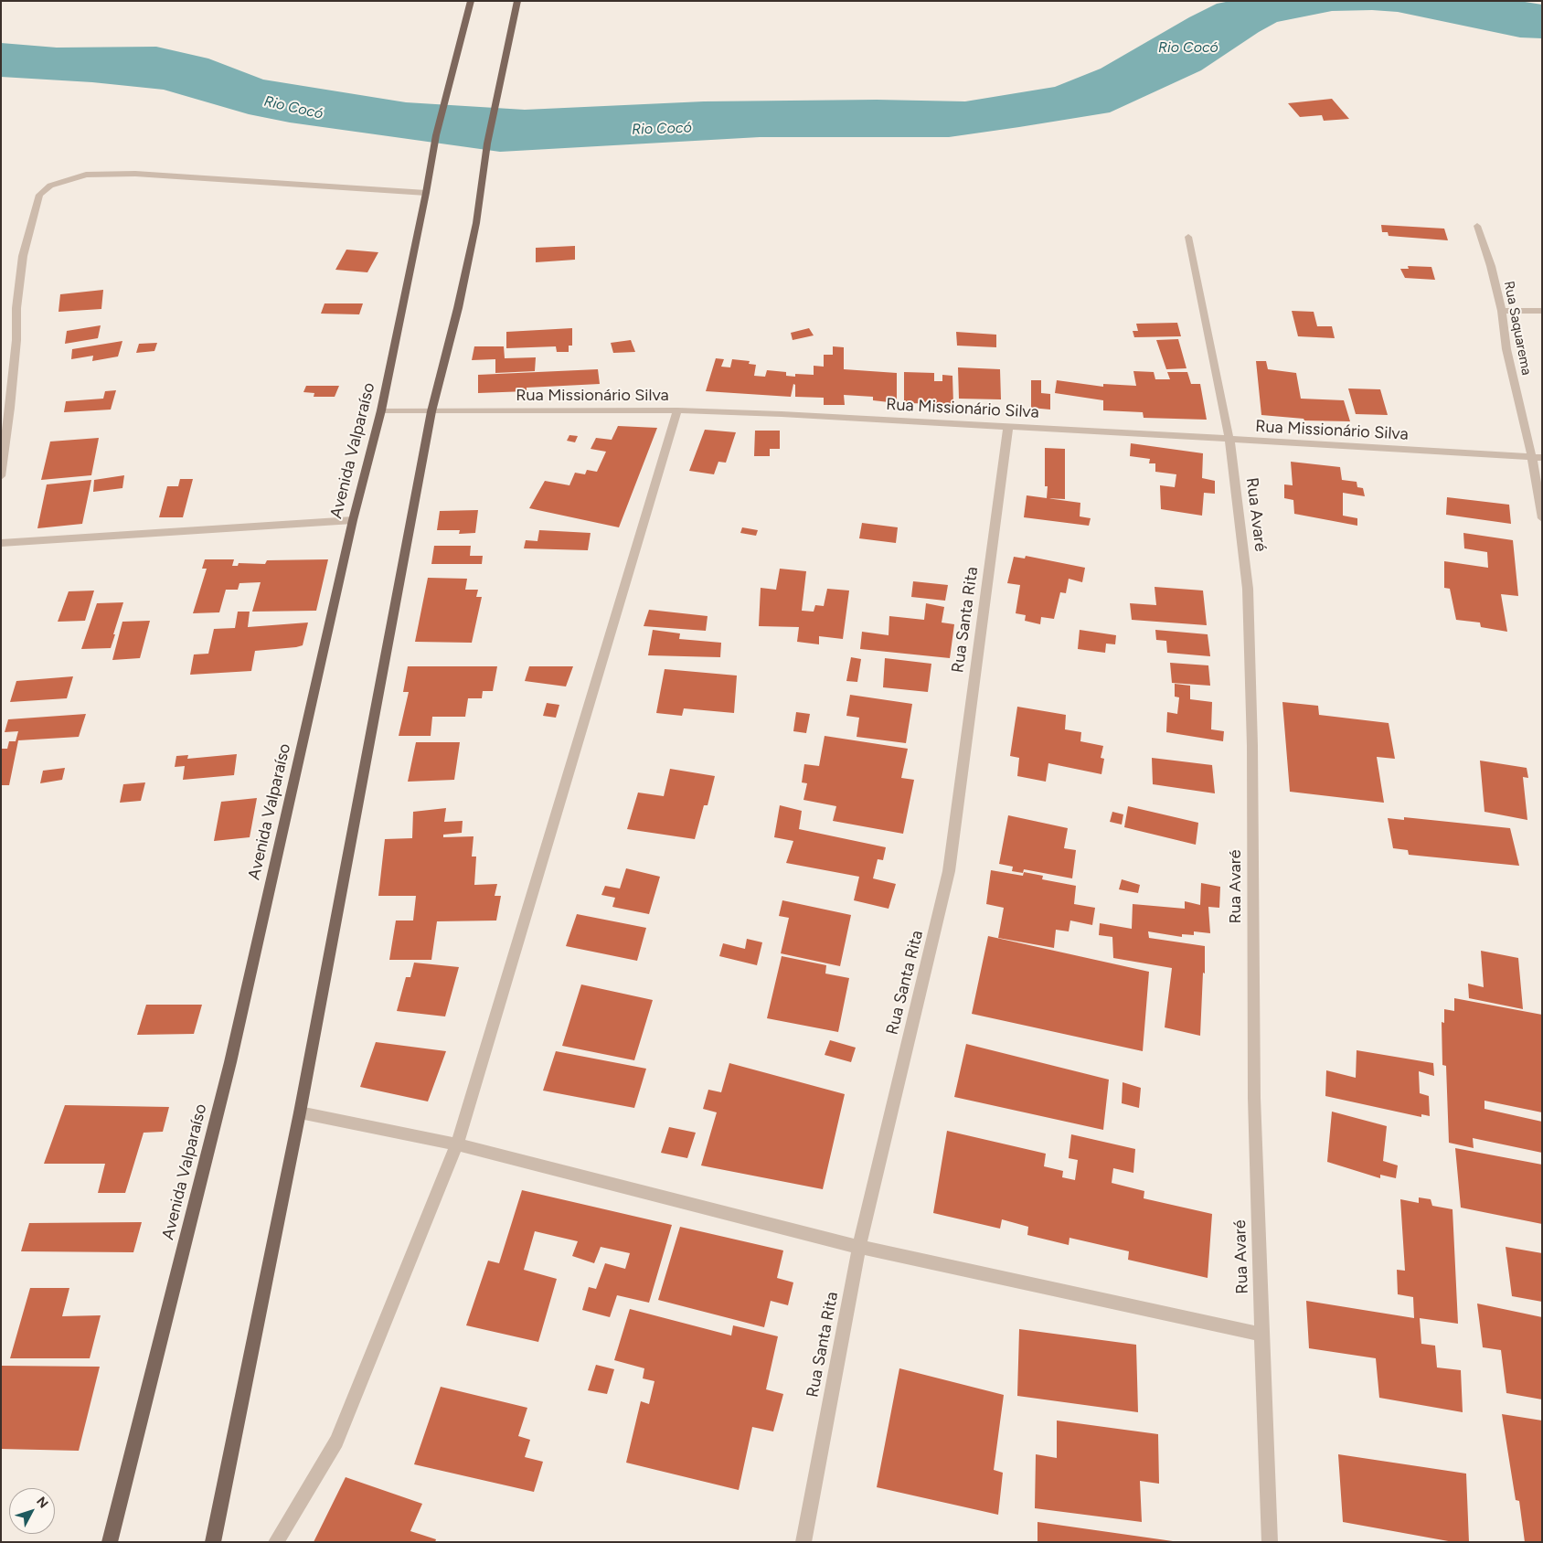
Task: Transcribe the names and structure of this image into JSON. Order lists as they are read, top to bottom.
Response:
{
  "streets": {
    "main road": ["Avenida Valparaíso"],
    "street": [
      "Rua Saquarema",
      "Rua Missionário Silva",
      "Rua Avaré",
      "Rua Santa Rita"
    ]
  },
  "crossings": [
    ["Rua Saquarema", "Rua Missionário Silva"],
    ["Rua Missionário Silva", "Avenida Valparaíso"],
    ["Rua Missionário Silva", "Rua Avaré"],
    ["Rua Missionário Silva", "Rua Santa Rita"]
  ],
  "water": ["Rio Cocó"],
  "north": "top right"
}
